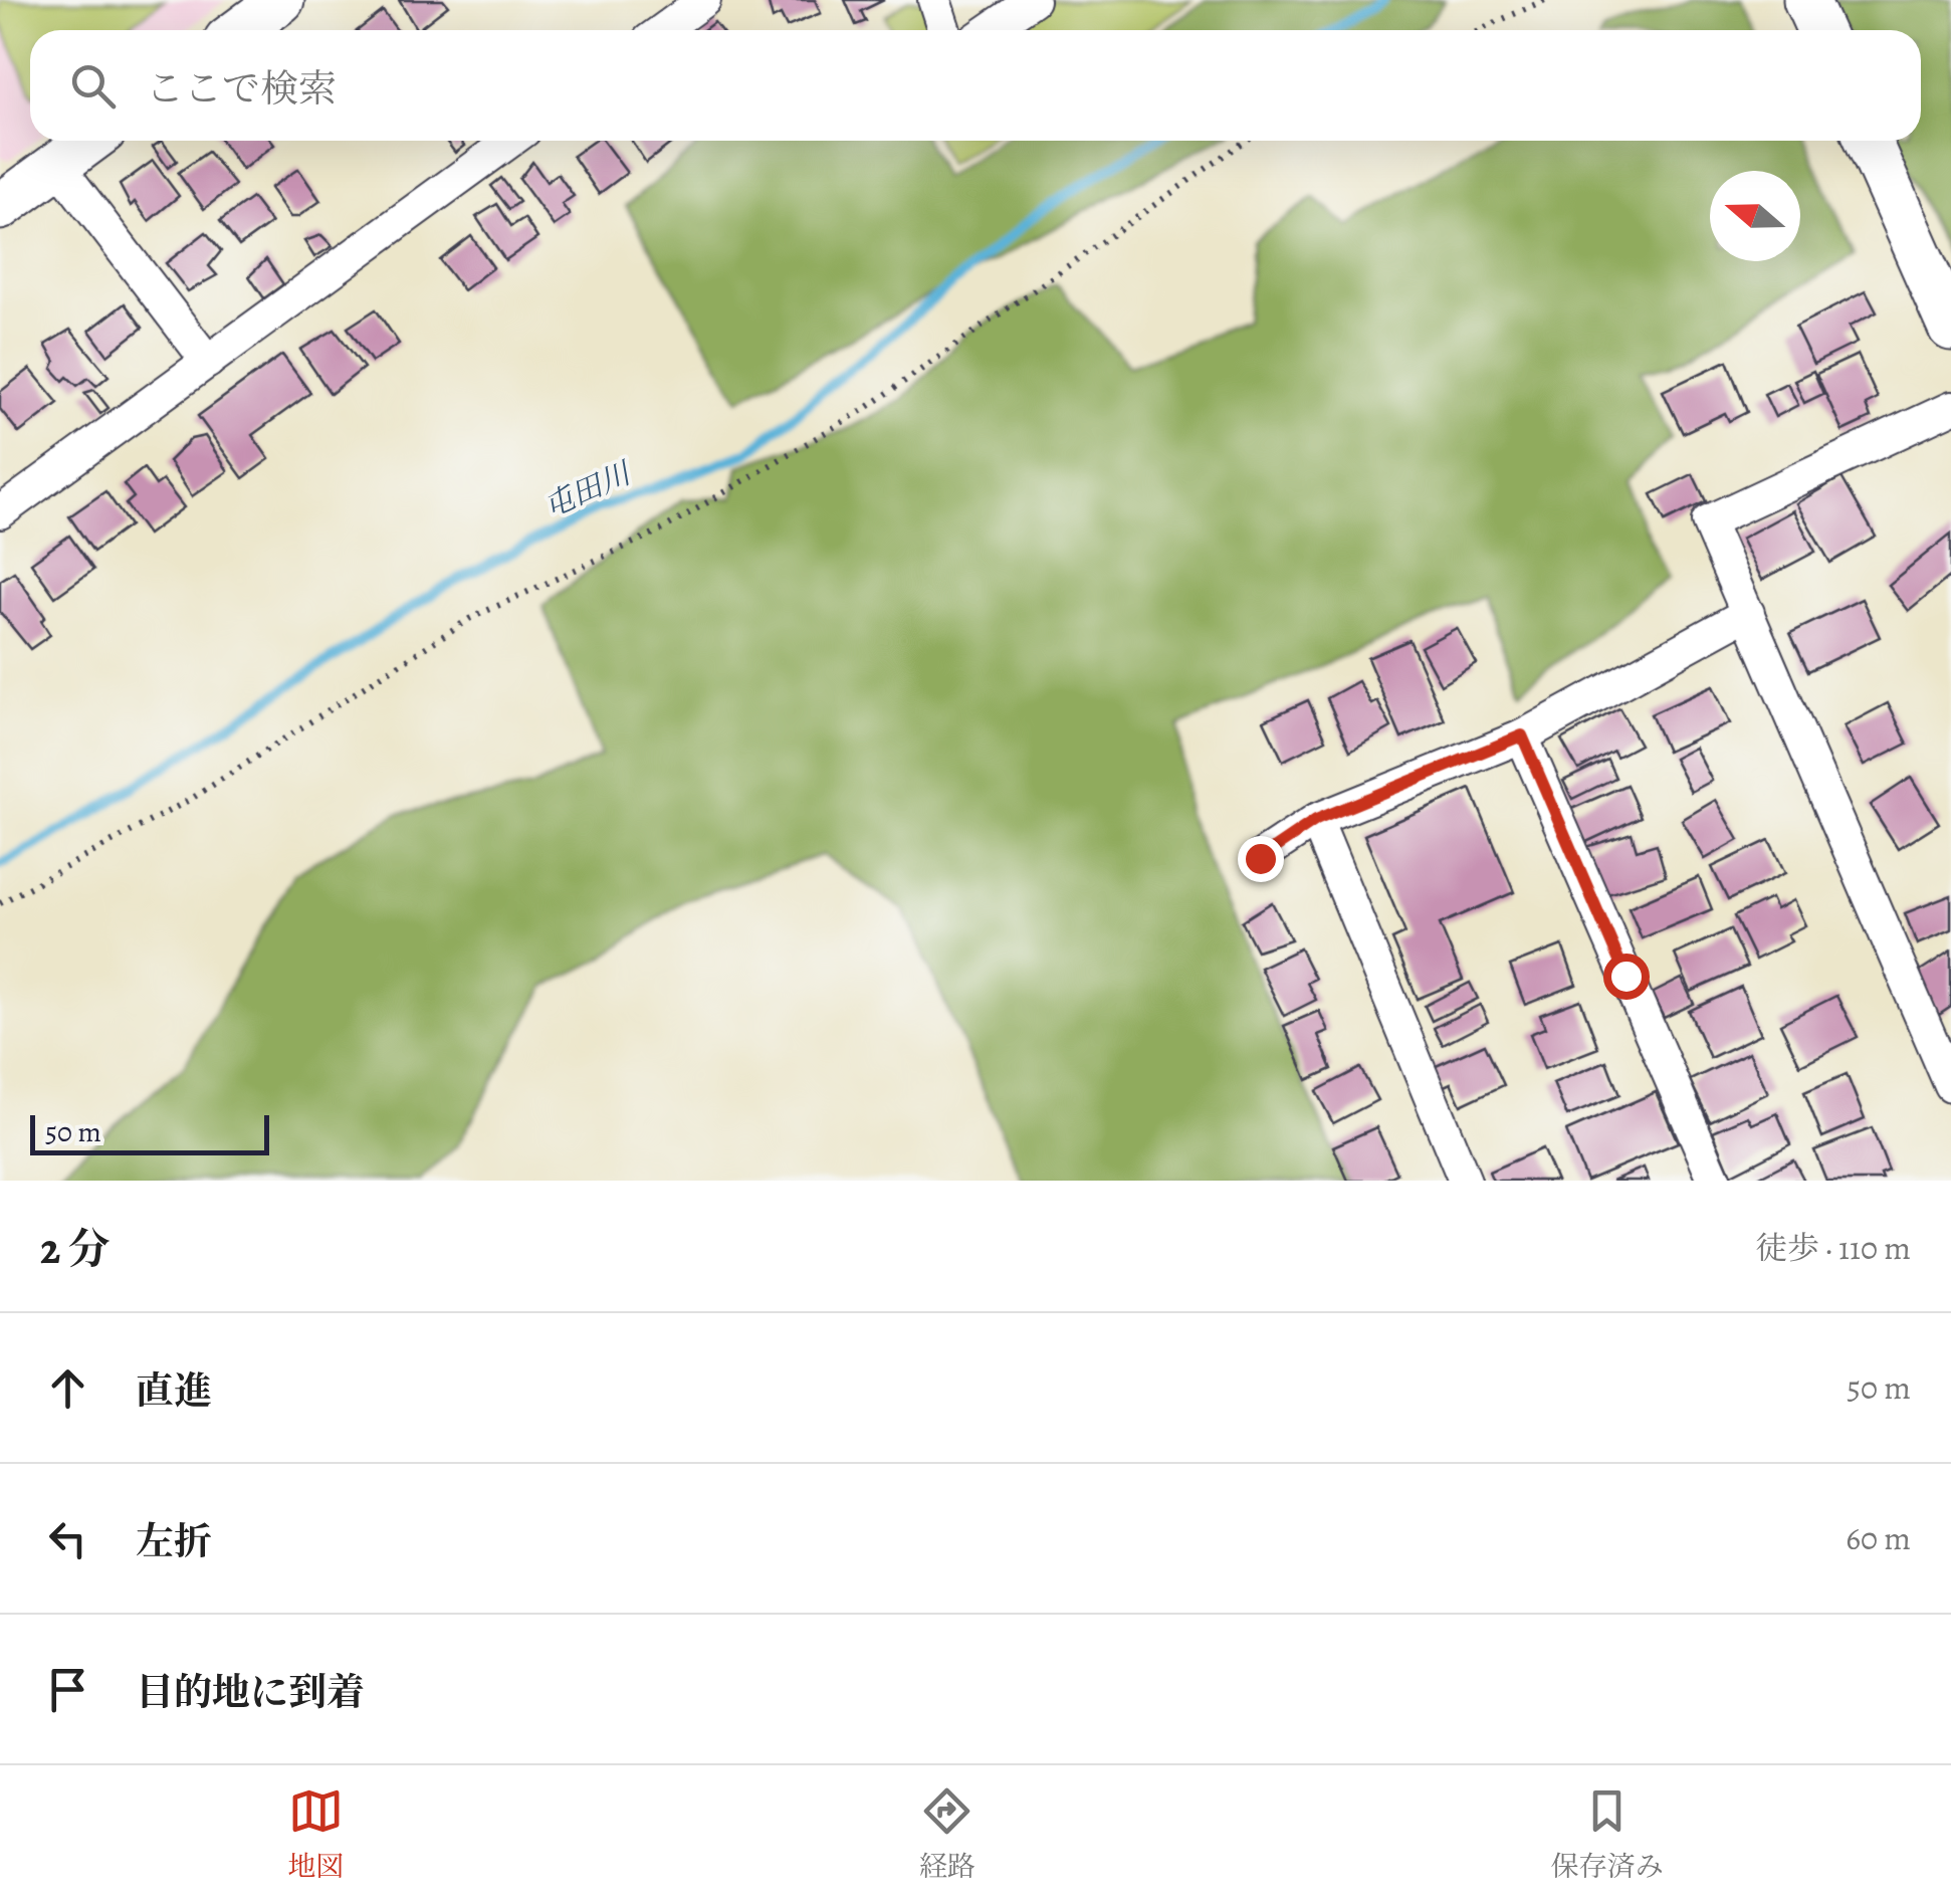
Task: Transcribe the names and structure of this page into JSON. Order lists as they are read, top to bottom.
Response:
{
  "water": ["屯田川"],
  "scale_bar": "50 m",
  "north": "left",
  "page": {
    "search": "ここで検索",
    "scale": "50 m",
    "heading": ["2 分", "徒歩 · 110 m"],
    "list": [
      ["直進", "50 m"],
      ["左折", "60 m"],
      "目的地に到着"
    ],
    "nav": ["地図", "経路", "保存済み"]
  }
}
